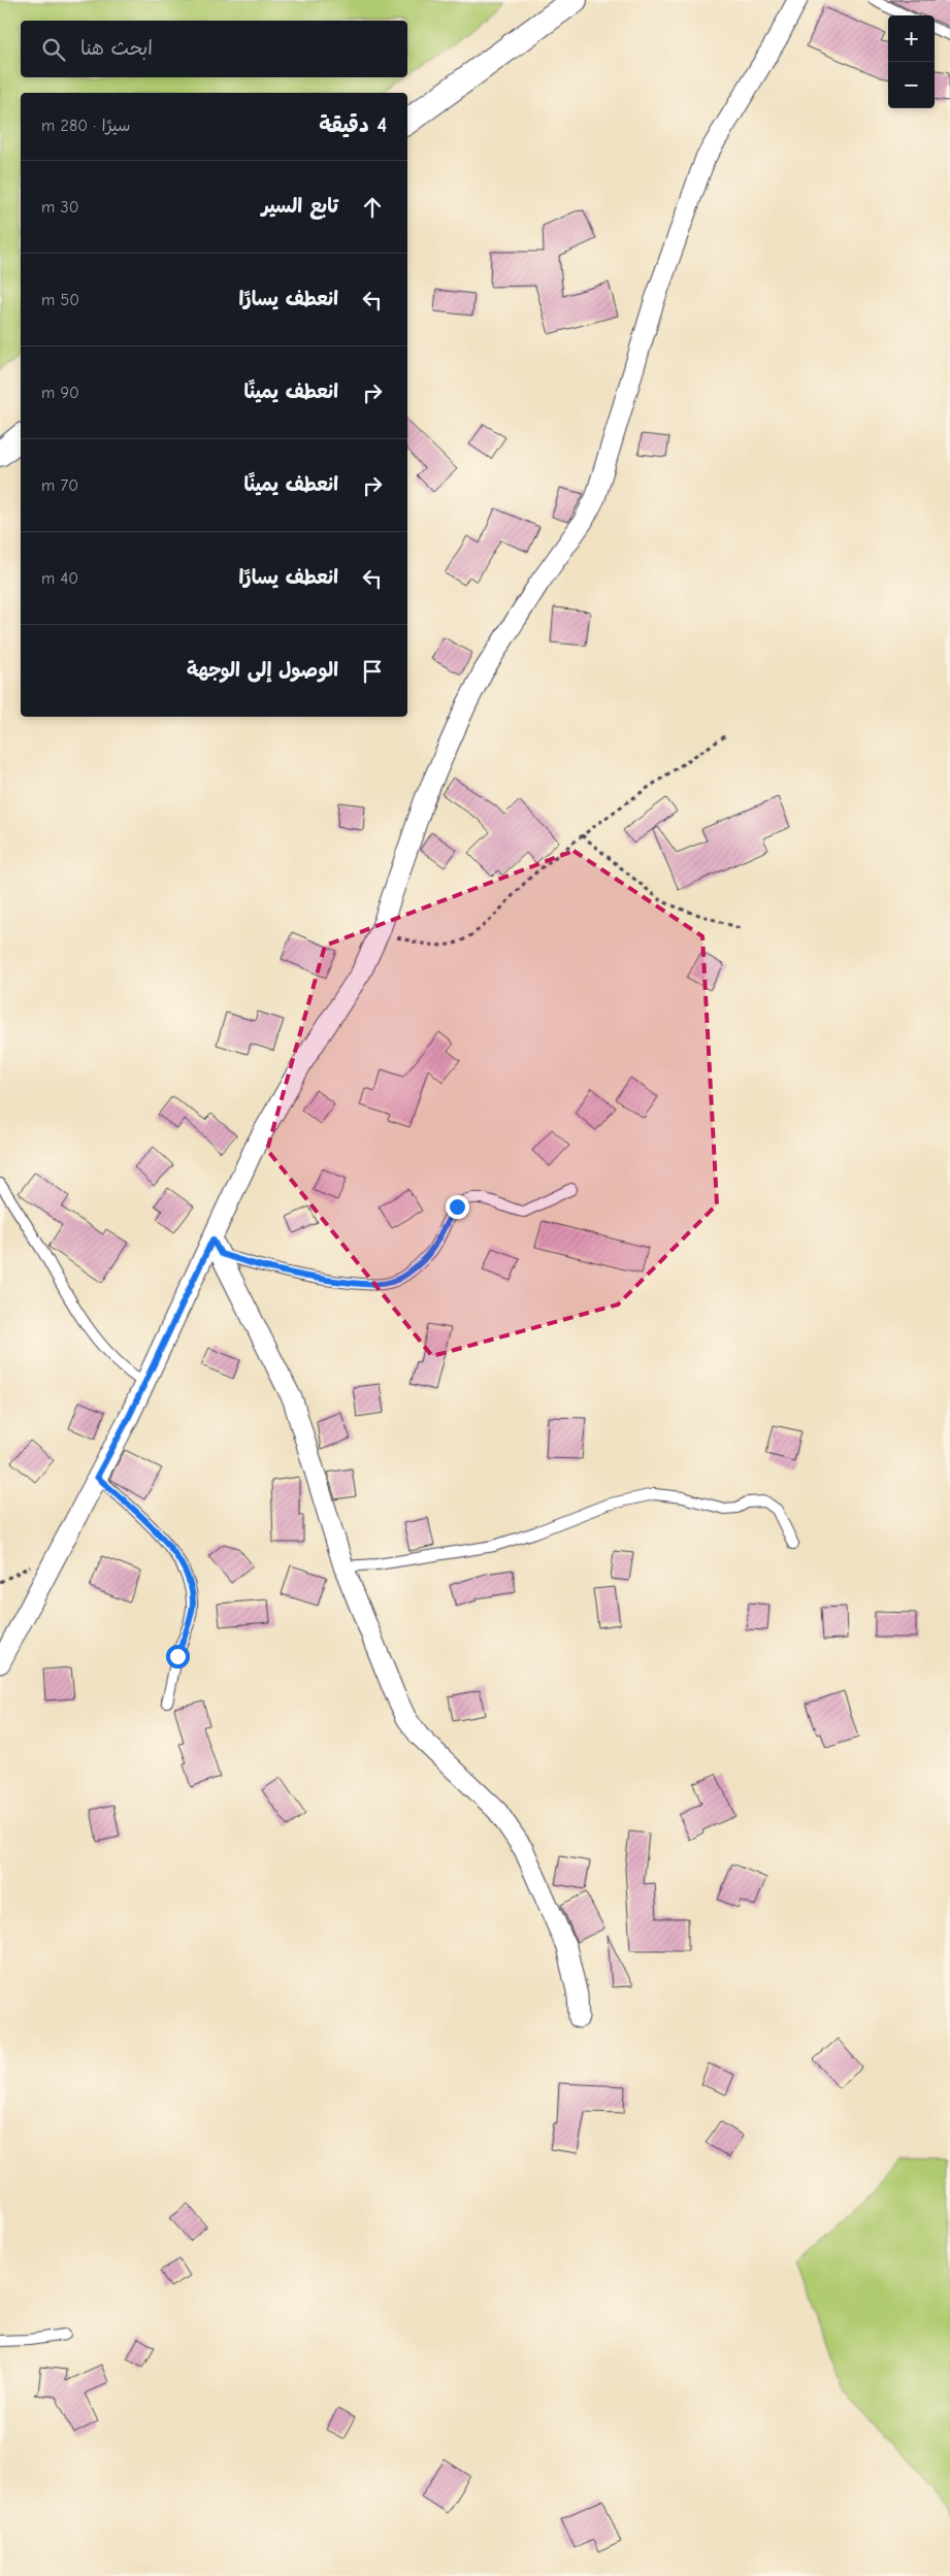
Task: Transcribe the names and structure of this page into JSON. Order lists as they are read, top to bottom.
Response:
{
  "page": {
    "map_buttons": ["+", "−"],
    "search": "ابحث هنا",
    "heading": ["4 دقيقة", "سيرًا · 280 m"],
    "list": [
      ["تابع السير", "30 m"],
      ["انعطف يسارًا", "50 m"],
      ["انعطف يمينًا", "90 m"],
      ["انعطف يمينًا", "70 m"],
      ["انعطف يسارًا", "40 m"],
      "الوصول إلى الوجهة"
    ]
  }
}
